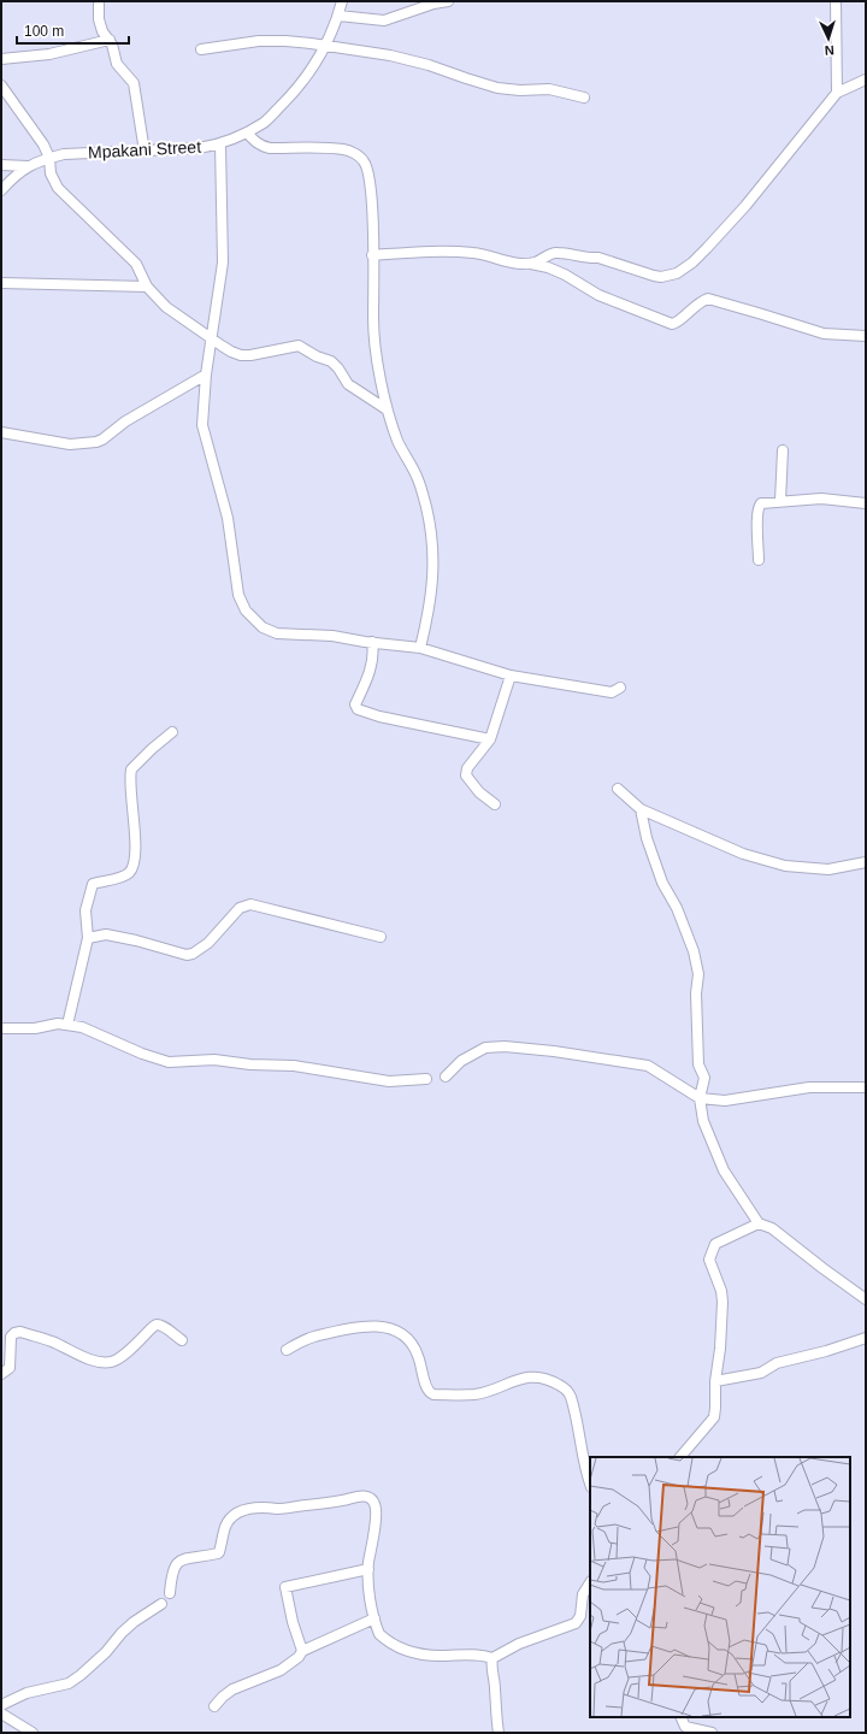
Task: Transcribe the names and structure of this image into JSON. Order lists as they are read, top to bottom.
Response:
{
  "streets": {
    "street": ["Mpakani Street"]
  },
  "scale_bar": "100 m",
  "north": "bottom"
}
